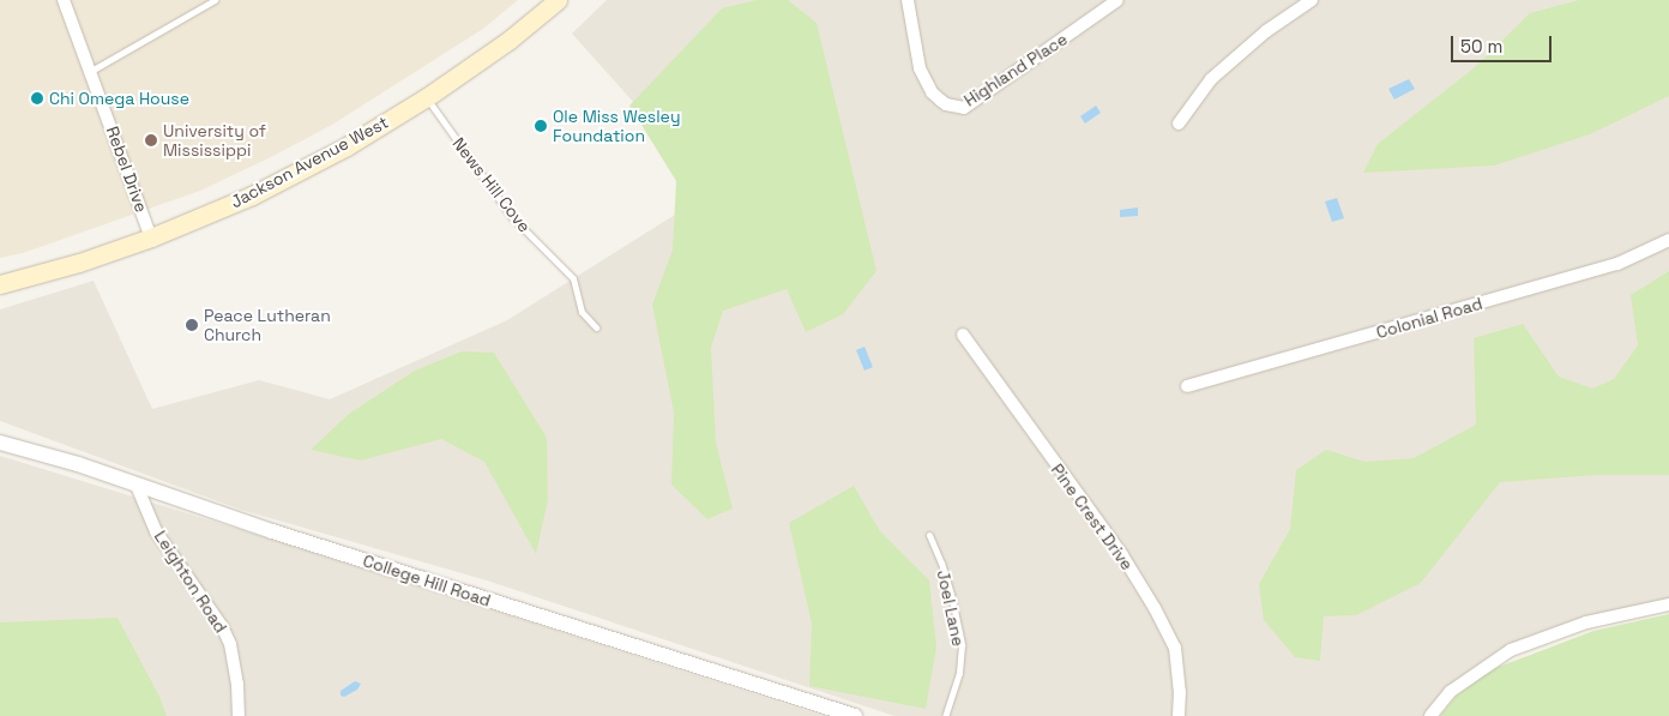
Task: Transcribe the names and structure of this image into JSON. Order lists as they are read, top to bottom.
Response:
{
  "streets": {
    "main road": ["Jackson Avenue West"],
    "street": [
      "Highland Place",
      "Rebel Drive",
      "Colonial Road",
      "Pine Crest Drive",
      "College Hill Road",
      "Leighton Road"
    ],
    "lane": ["News Hill Cove", "Joel Lane"]
  },
  "crossings": [
    ["Jackson Avenue West", "Rebel Drive"],
    ["Jackson Avenue West", "News Hill Cove"],
    ["College Hill Road", "Leighton Road"]
  ],
  "places": [
    "Chi Omega House",
    "Ole Miss Wesley Foundation",
    "University of Mississippi",
    "Peace Lutheran Church"
  ],
  "scale_bar": "50 m"
}
